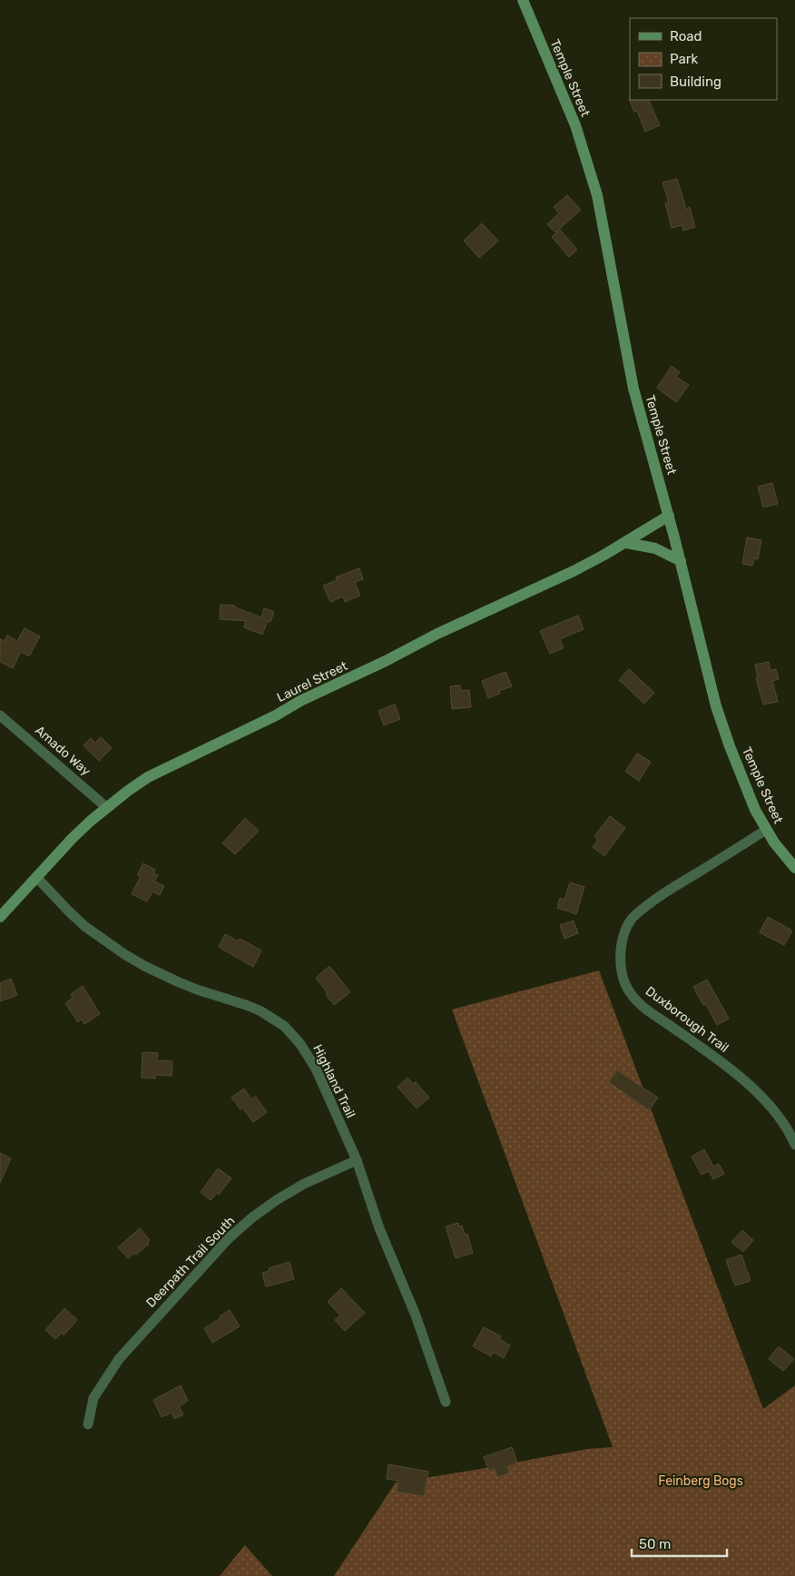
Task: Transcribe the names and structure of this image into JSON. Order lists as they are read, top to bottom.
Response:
{
  "streets": {
    "main road": ["Temple Street", "Laurel Street"],
    "street": [
      "Amado Way",
      "Duxborough Trail",
      "Highland Trail",
      "Deerpath Trail South"
    ]
  },
  "crossings": [
    ["Temple Street", "Laurel Street"],
    ["Temple Street", "Duxborough Trail"],
    ["Laurel Street", "Amado Way"],
    ["Laurel Street", "Highland Trail"],
    ["Highland Trail", "Deerpath Trail South"]
  ],
  "parks": ["Feinberg Bogs"],
  "legend": ["Road", "Park", "Building"],
  "scale_bar": "50 m"
}
